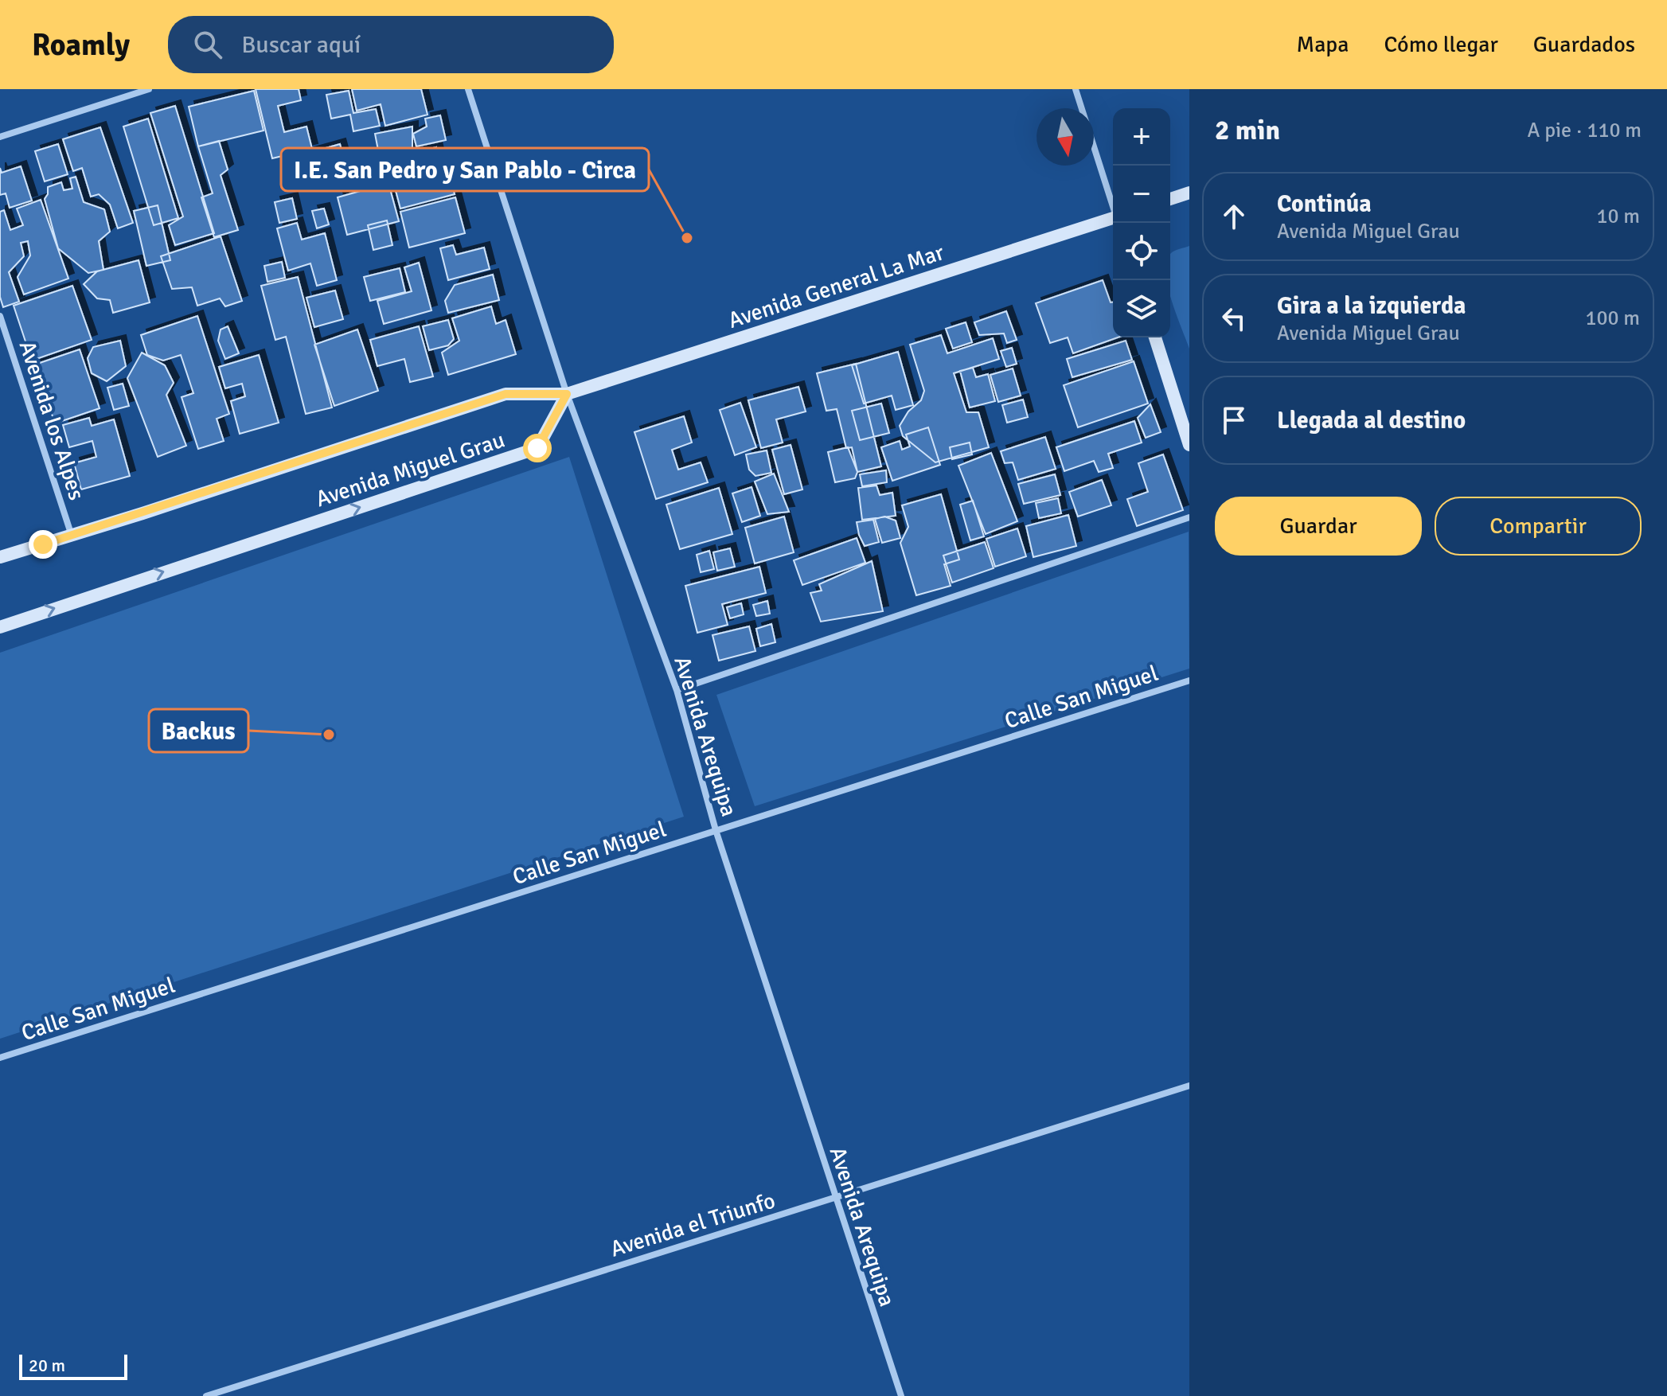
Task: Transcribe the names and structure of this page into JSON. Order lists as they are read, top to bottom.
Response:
{
  "streets": {
    "street": [
      "Avenida General La Mar",
      "Avenida los Alpes",
      "Avenida Miguel Grau",
      "Calle San Miguel",
      "Avenida Arequipa",
      "Avenida el Triunfo"
    ]
  },
  "crossings": [
    ["Avenida General La Mar", "Avenida Miguel Grau"],
    ["Avenida General La Mar", "Avenida Arequipa"],
    ["Avenida los Alpes", "Avenida Miguel Grau"],
    ["Avenida Miguel Grau", "Avenida Arequipa"],
    ["Calle San Miguel", "Avenida Arequipa"],
    ["Avenida Arequipa", "Avenida el Triunfo"]
  ],
  "places": ["I.E. San Pedro y San Pablo - Circa", "Backus"],
  "scale_bar": "20 m",
  "north": "bottom",
  "page": {
    "header": "Roamly",
    "search": "Buscar aquí",
    "nav": ["Mapa", "Cómo llegar", "Guardados"],
    "heading": ["2 min", "A pie · 110 m"],
    "map_buttons": ["+", "−"],
    "list": [
      ["Continúa", "Avenida Miguel Grau", "10 m"],
      ["Gira a la izquierda", "Avenida Miguel Grau", "100 m"],
      "Llegada al destino"
    ],
    "buttons": ["Guardar", "Compartir"],
    "scale": "20 m"
  }
}
